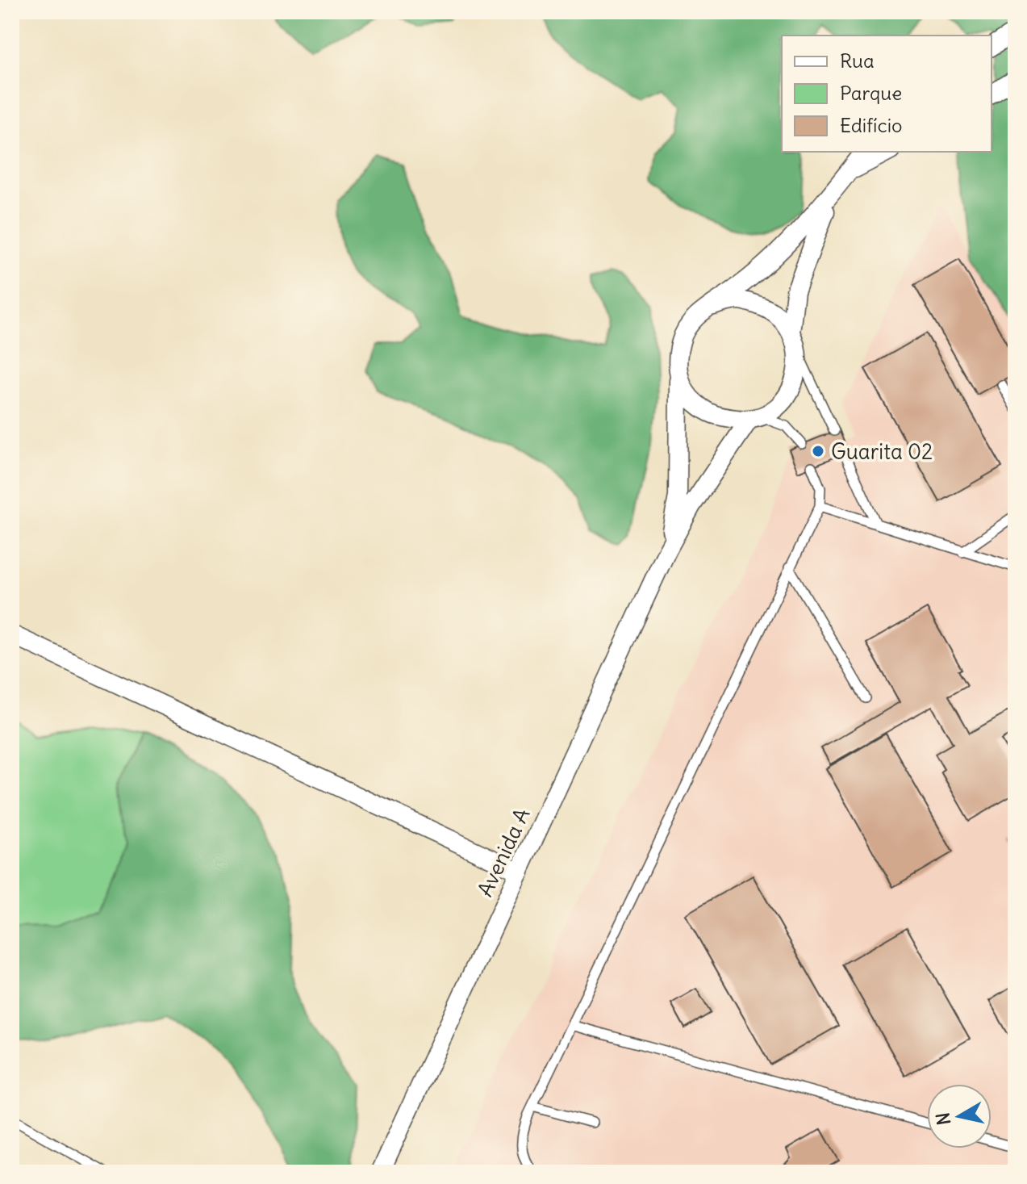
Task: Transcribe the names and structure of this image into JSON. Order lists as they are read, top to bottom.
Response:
{
  "streets": {
    "street": ["Avenida A"]
  },
  "places": ["Guarita 02"],
  "legend": ["Rua", "Parque", "Edifício"],
  "north": "left"
}
